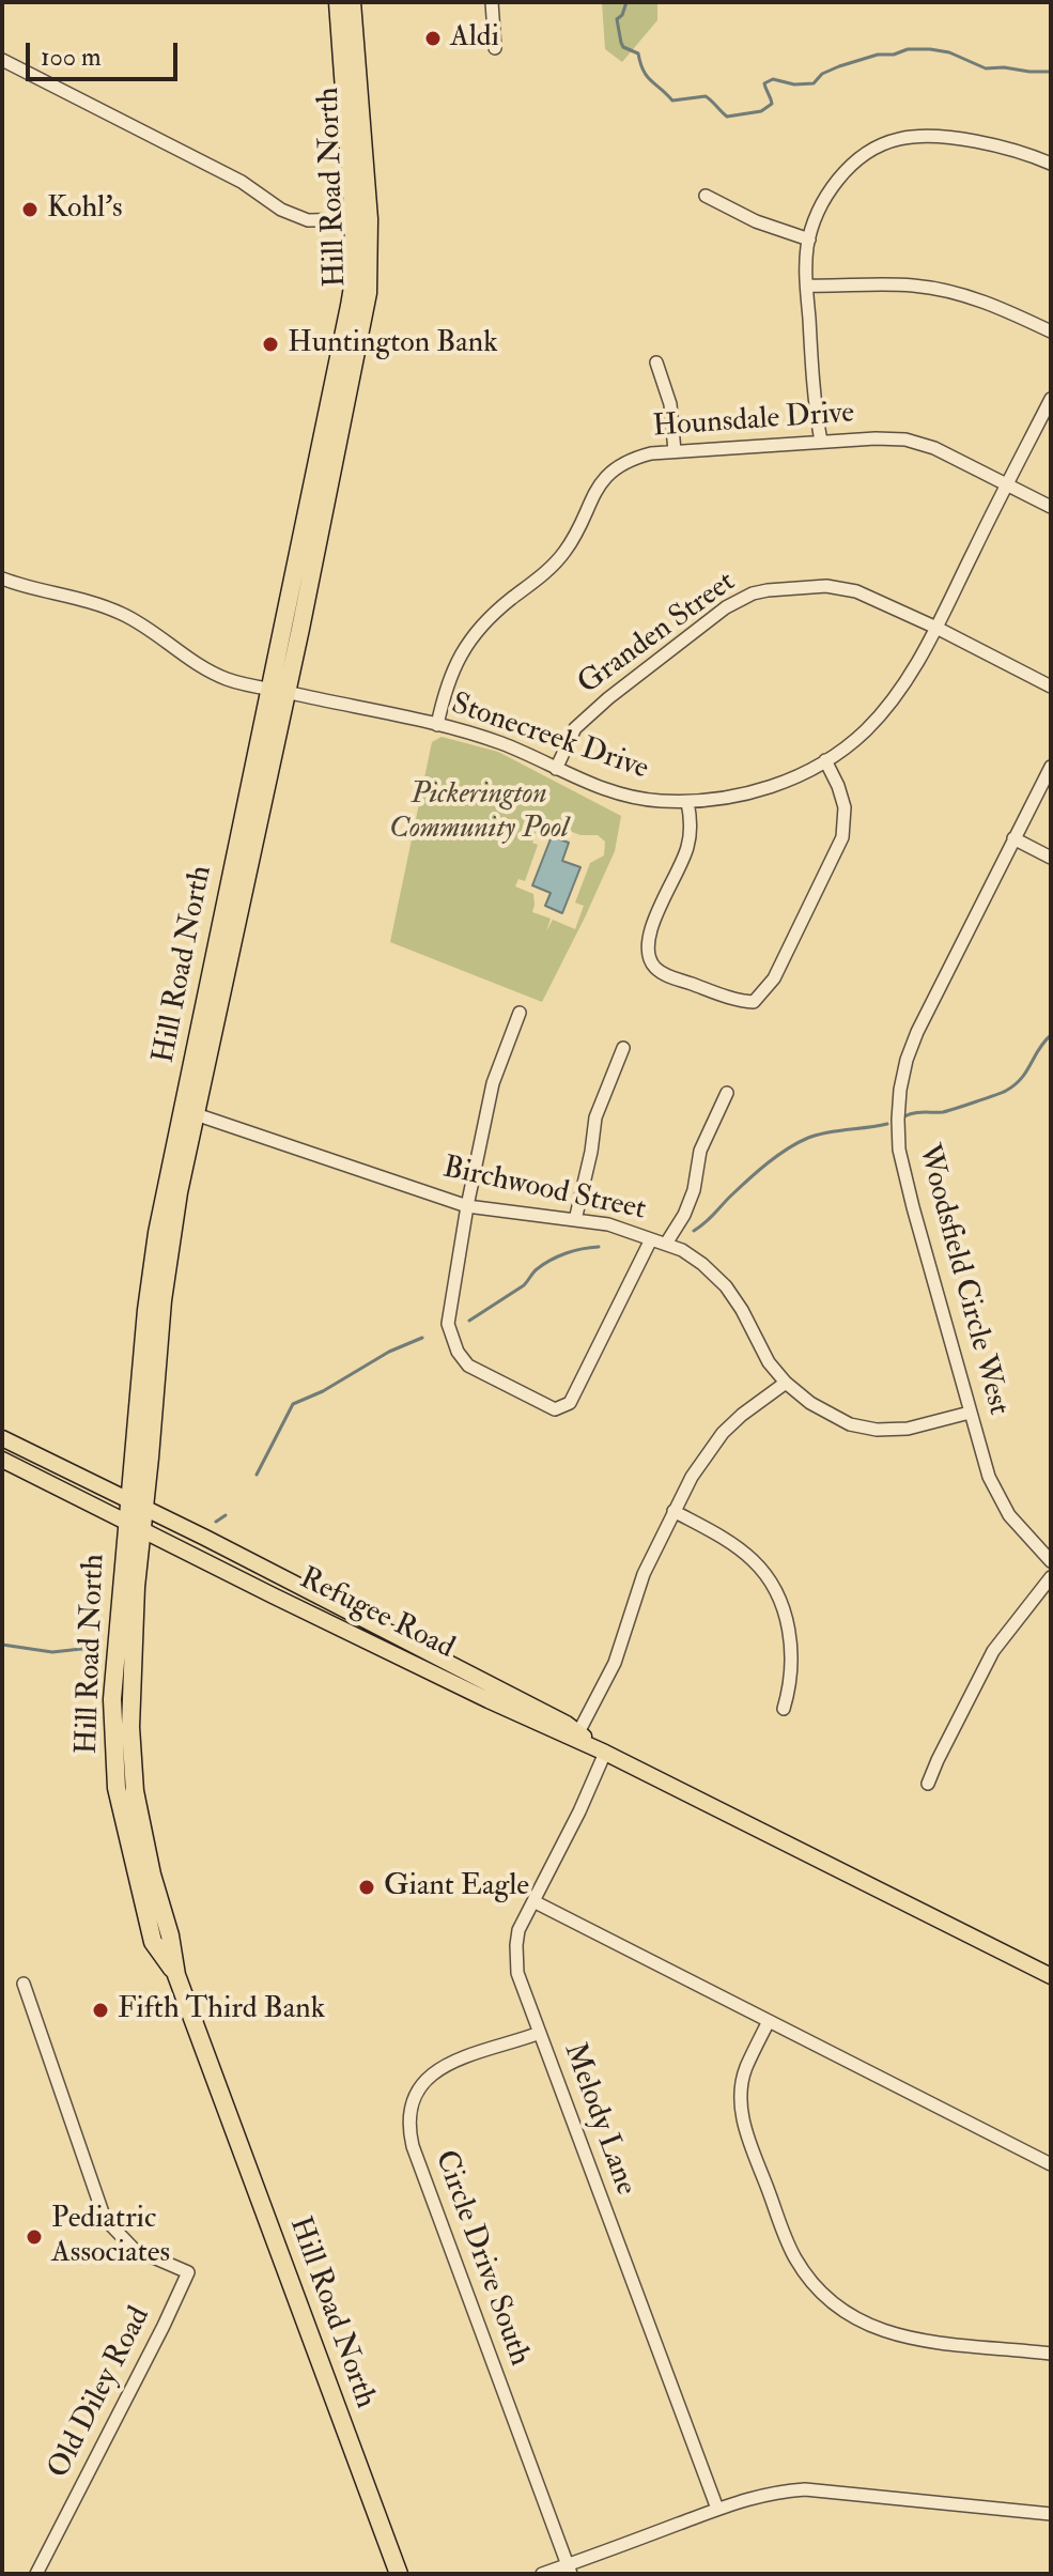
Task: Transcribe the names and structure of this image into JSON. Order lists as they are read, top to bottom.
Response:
{
  "streets": {
    "highway": ["Hill Road North"],
    "main road": ["Refugee Road"],
    "street": [
      "Hounsdale Drive",
      "Granden Street",
      "Stonecreek Drive",
      "Birchwood Street",
      "Woodsfield Circle West",
      "Melody Lane",
      "Circle Drive South",
      "Old Diley Road"
    ]
  },
  "crossings": [
    ["Hill Road North", "Stonecreek Drive"],
    ["Hill Road North", "Birchwood Street"],
    ["Hill Road North", "Refugee Road"],
    ["Hounsdale Drive", "Stonecreek Drive"],
    ["Granden Street", "Stonecreek Drive"],
    ["Birchwood Street", "Woodsfield Circle West"],
    ["Refugee Road", "Melody Lane"],
    ["Melody Lane", "Circle Drive South"]
  ],
  "parks": ["Pickerington Community Pool"],
  "places": [
    "Aldi",
    "Kohl's",
    "Huntington Bank",
    "Giant Eagle",
    "Fifth Third Bank",
    "Pediatric Associates"
  ],
  "scale_bar": "100 m"
}
